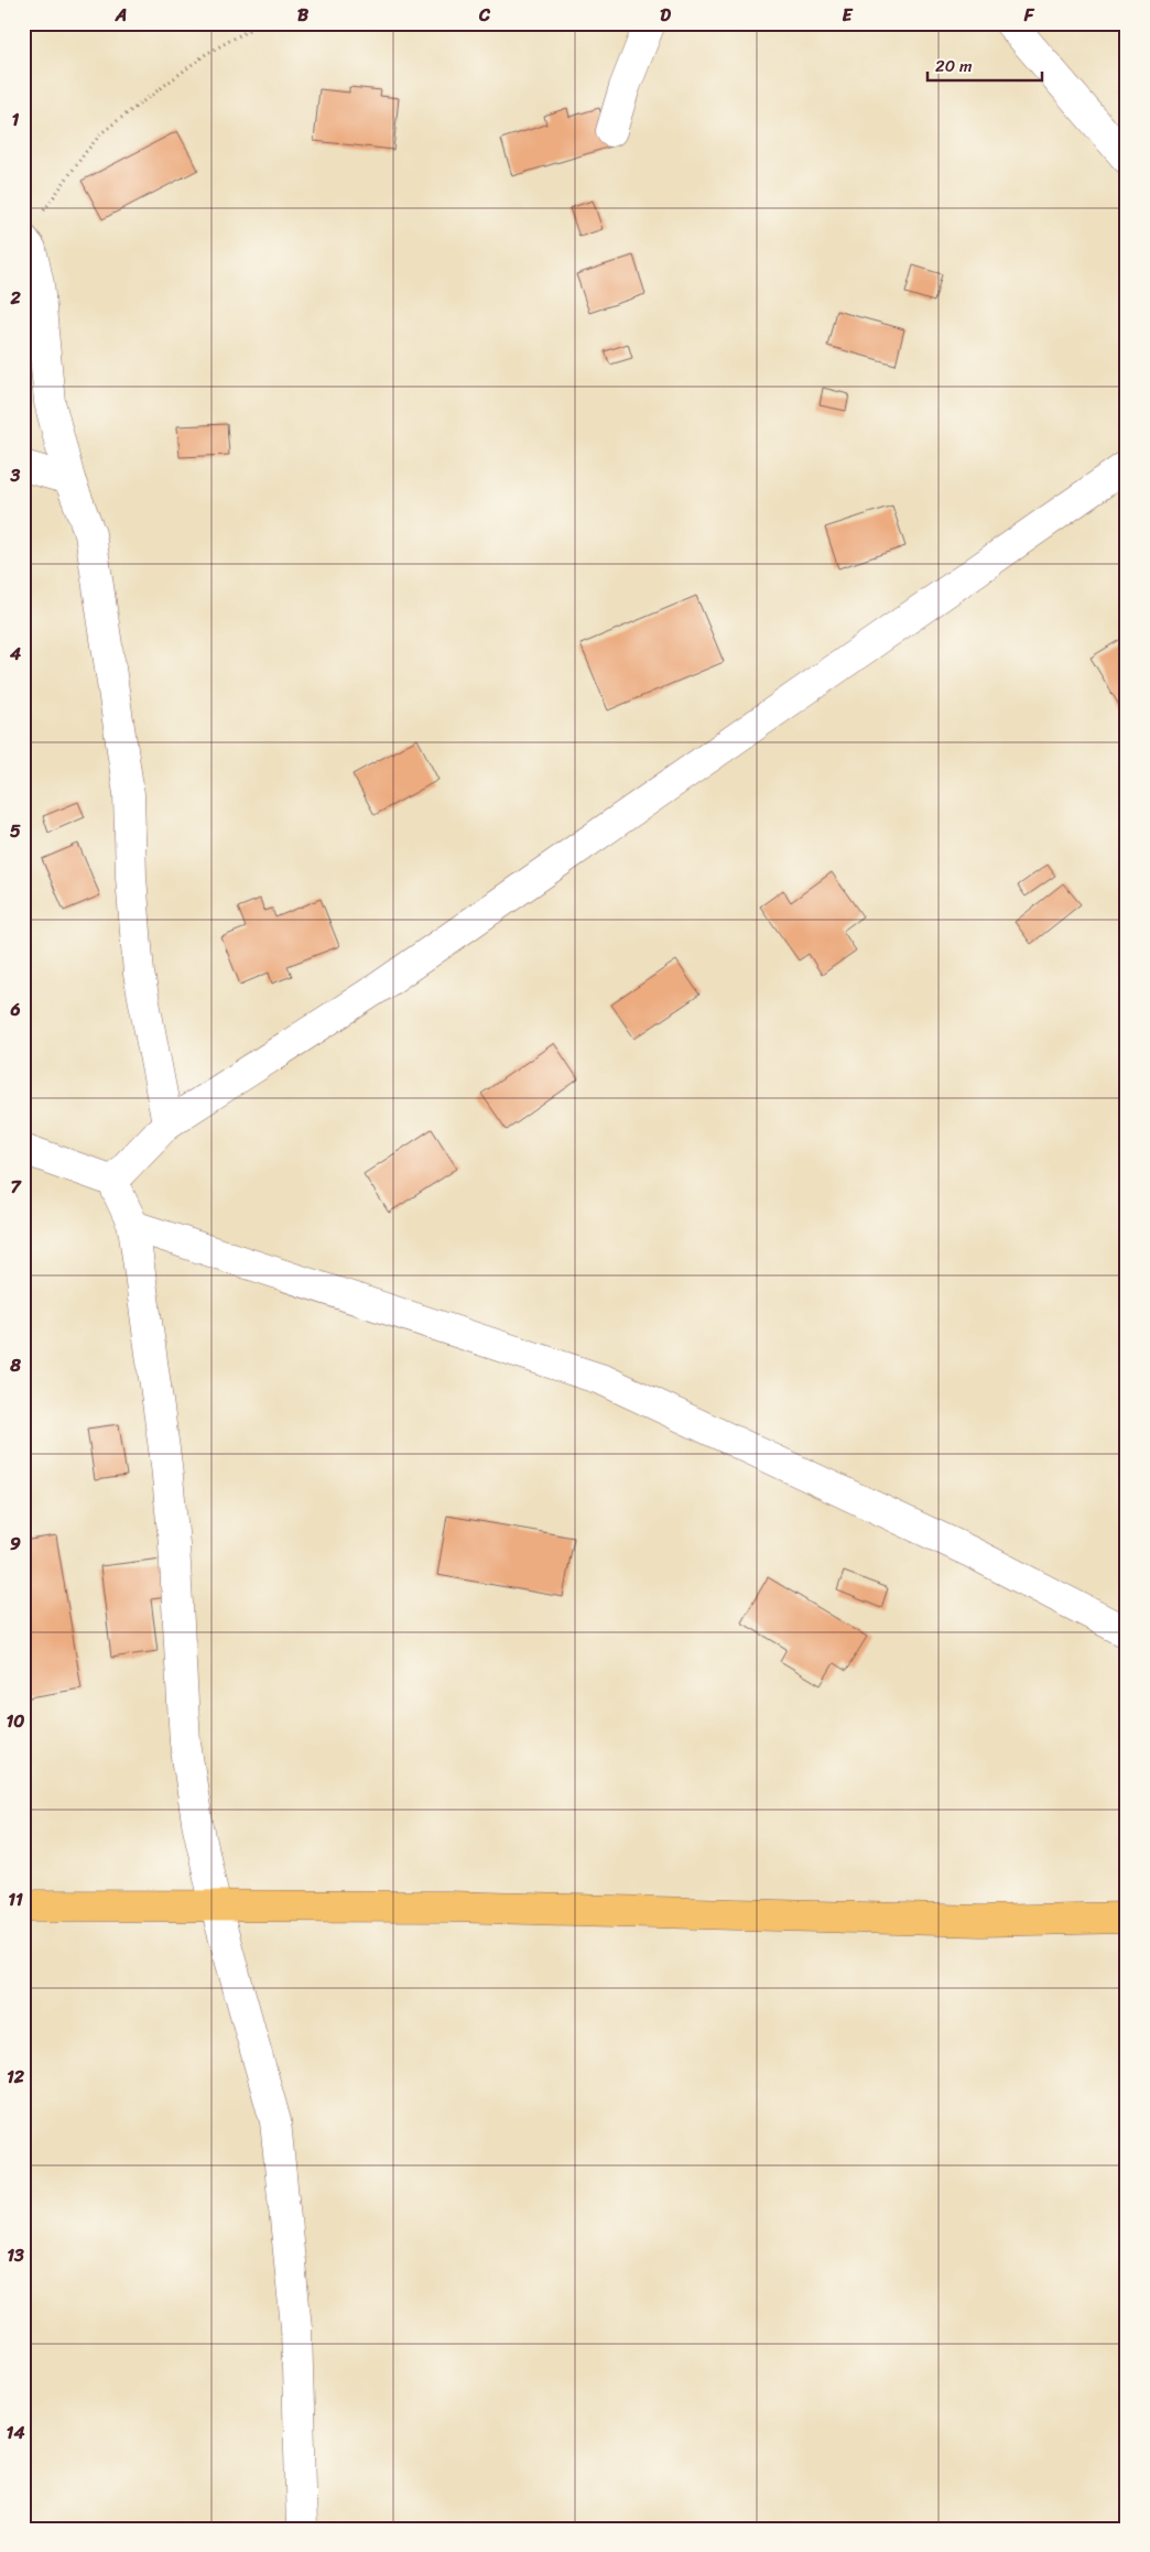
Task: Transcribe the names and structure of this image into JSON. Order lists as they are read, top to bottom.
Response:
{
  "scale_bar": "20 m",
  "grid": {
    "columns": [
      "A",
      "B",
      "C",
      "D",
      "E",
      "F"
    ],
    "rows": [
      "1",
      "2",
      "3",
      "4",
      "5",
      "6",
      "7",
      "8",
      "9",
      "10",
      "11",
      "12",
      "13",
      "14"
    ]
  }
}
